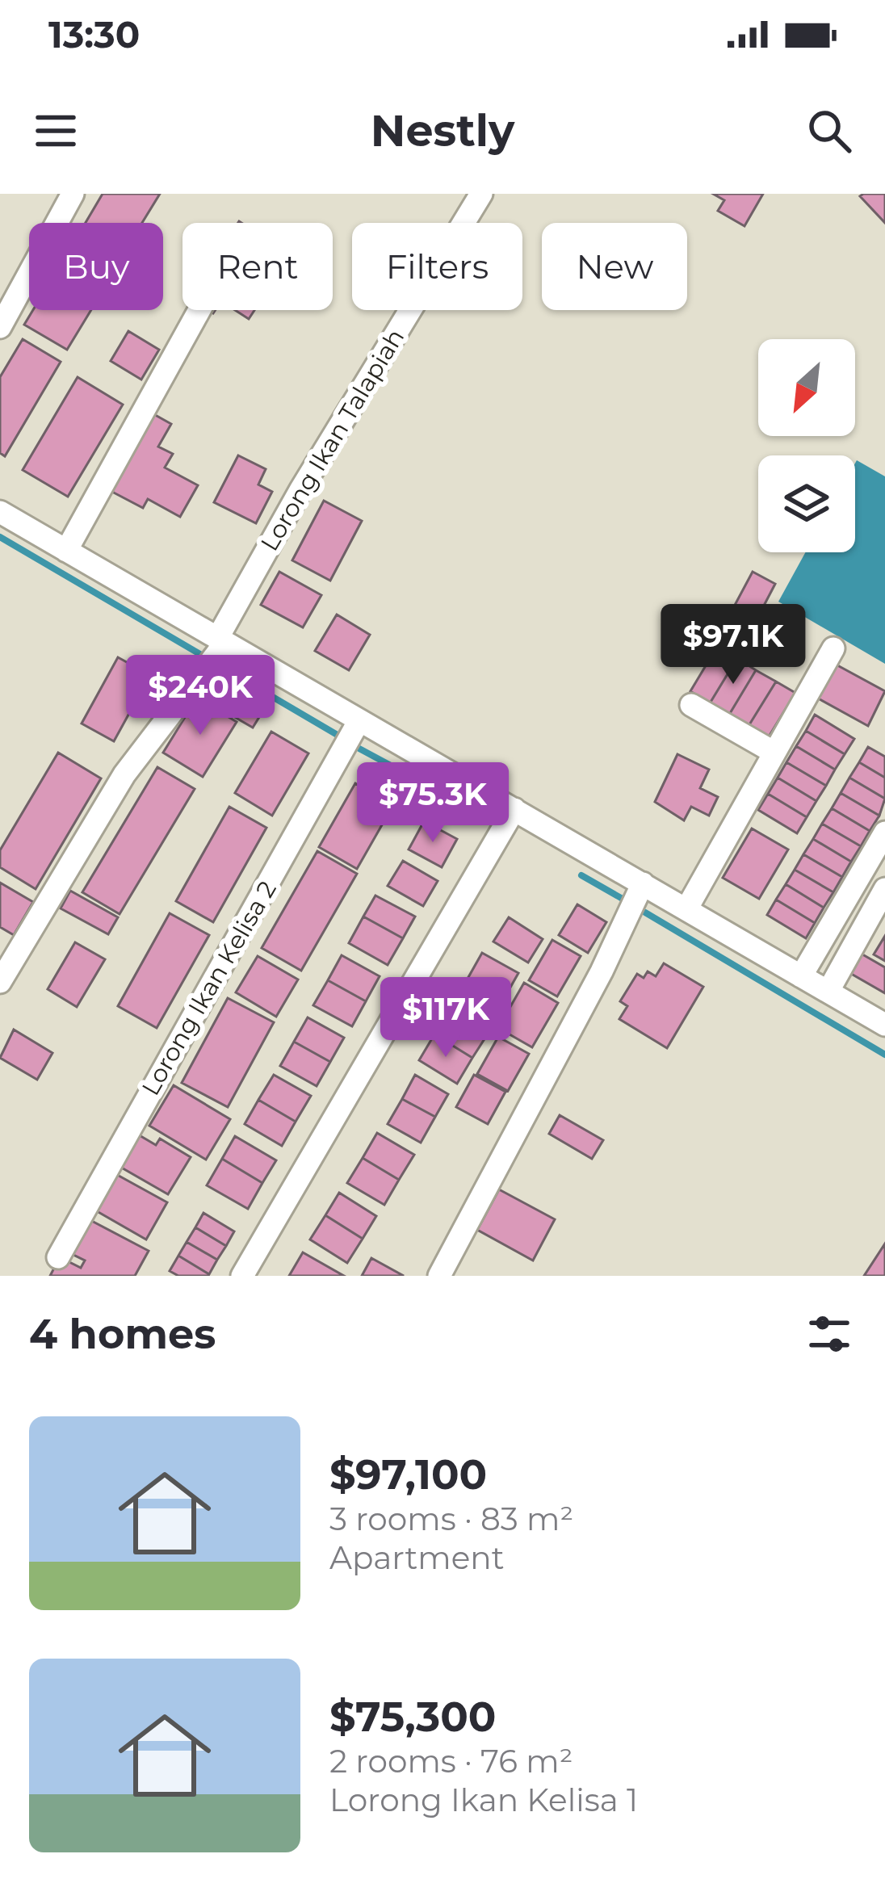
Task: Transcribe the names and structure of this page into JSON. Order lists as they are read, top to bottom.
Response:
{
  "streets": {
    "street": ["Lorong Ikan Talapiah", "Lorong Ikan Kelisa 2"]
  },
  "north": "bottom left",
  "page": {
    "status": "13:30",
    "header": "Nestly",
    "chip": [
      "Buy",
      "Rent",
      "Filters",
      "New"
    ],
    "price": [
      "$97.1K",
      "$240K",
      "$75.3K",
      "$117K"
    ],
    "heading": "4 homes",
    "list": [
      {
        "name": "$97,100",
        "note": "3 rooms · 83 m² · Apartment"
      },
      {
        "name": "$75,300",
        "note": "2 rooms · 76 m² · Lorong Ikan Kelisa 1"
      }
    ]
  }
}
